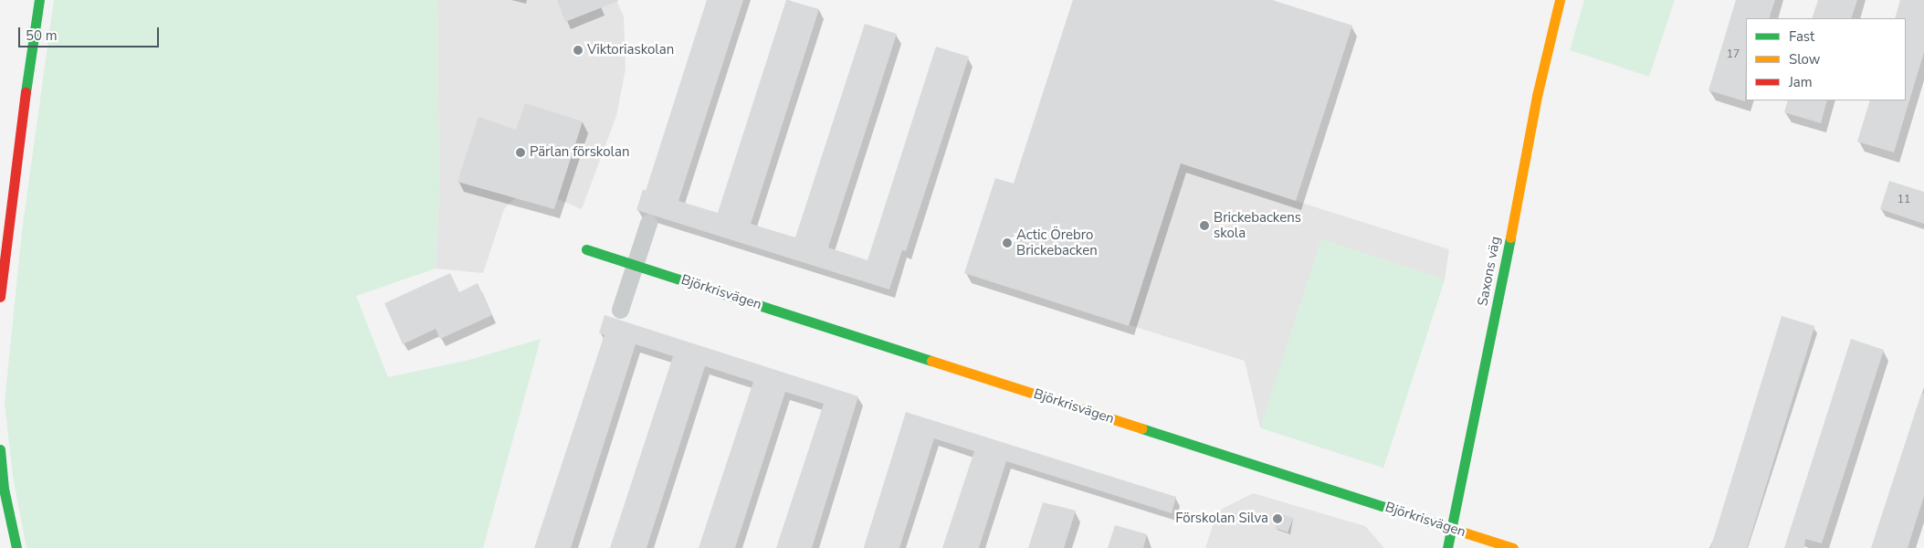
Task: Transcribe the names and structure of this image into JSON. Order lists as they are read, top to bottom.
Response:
{
  "streets": {
    "street": ["Saxons väg", "Björkrisvägen"]
  },
  "crossings": [
    ["Saxons väg", "Björkrisvägen"]
  ],
  "places": [
    "Viktoriaskolan",
    "Pärlan förskolan",
    "Brickebackens skola",
    "Actic Örebro Brickebacken",
    "Förskolan Silva"
  ],
  "house_numbers": ["17", "11"],
  "legend": ["Fast", "Slow", "Jam"],
  "scale_bar": "50 m"
}
